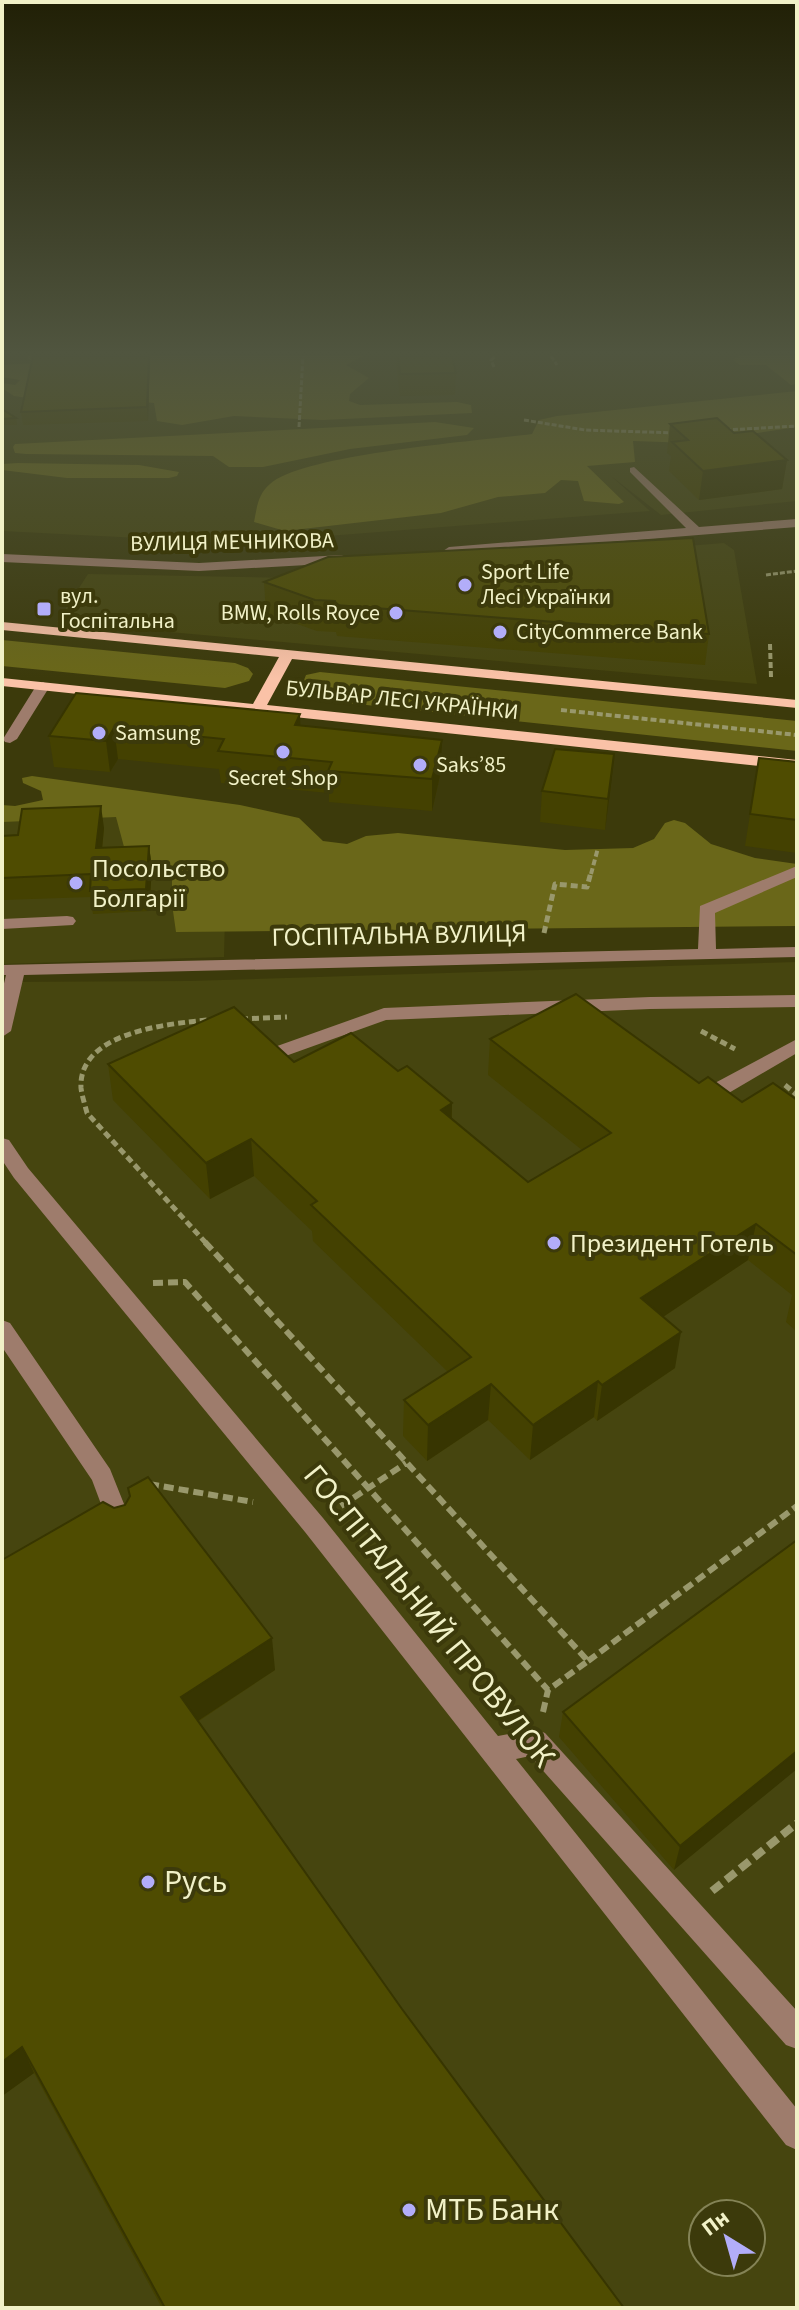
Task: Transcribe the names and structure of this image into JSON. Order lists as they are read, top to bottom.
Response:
{
  "streets": {
    "main road": ["БУЛЬВАР ЛЕСІ УКРАЇНКИ"],
    "street": ["ВУЛИЦЯ МЕЧНИКОВА", "ГОСПІТАЛЬНА ВУЛИЦЯ", "ГОСПІТАЛЬНИЙ ПРОВУЛОК"]
  },
  "places": {
    "other": [
      "Sport Life Лесі Українки",
      "BMW, Rolls Royce",
      "CityCommerce Bank",
      "Samsung",
      "Secret Shop",
      "Saks’85",
      "Посольство Болгарії",
      "Президент Готель",
      "Русь",
      "МТБ Банк"
    ],
    "transit": ["вул. Госпітальна"]
  },
  "north": "top left"
}
